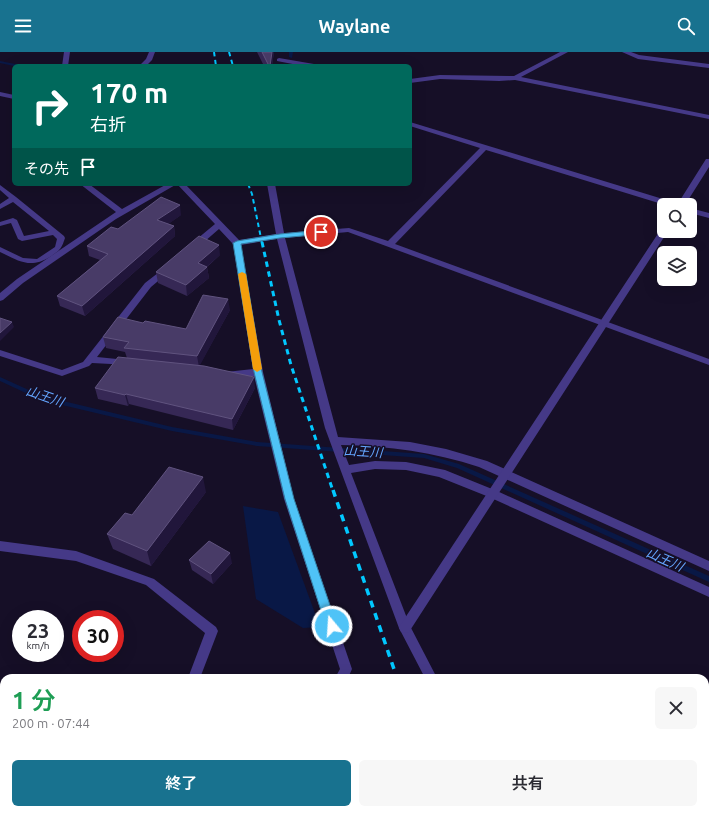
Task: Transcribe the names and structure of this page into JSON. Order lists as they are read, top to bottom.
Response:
{
  "water": ["山王川"],
  "page": {
    "header": "Waylane",
    "turn": ["170 m", "右折"],
    "then": "その先",
    "speed": "23 km/h",
    "limit": "30",
    "heading": ["1 分", "200 m · 07:44"],
    "buttons": ["終了", "共有"]
  }
}
